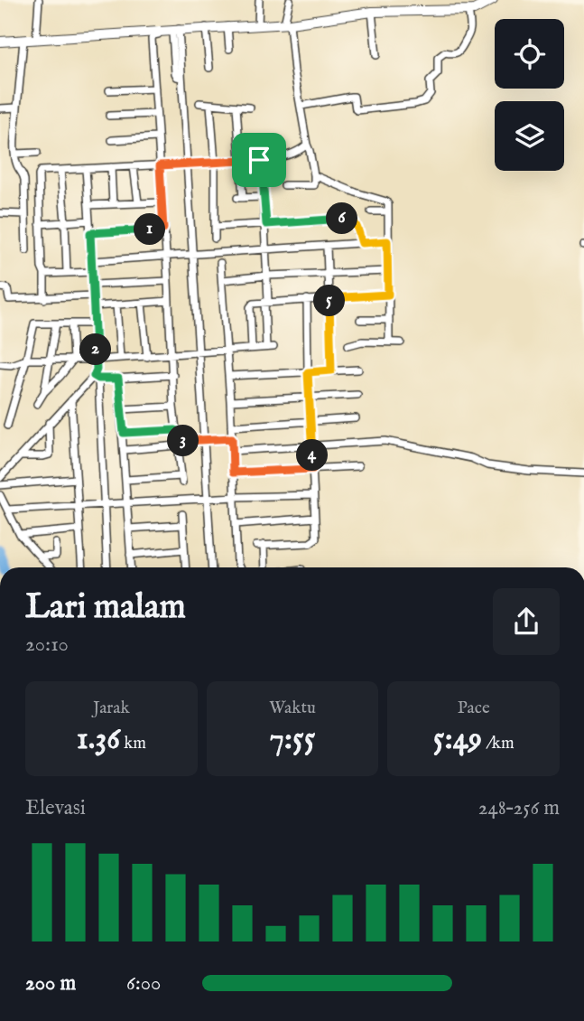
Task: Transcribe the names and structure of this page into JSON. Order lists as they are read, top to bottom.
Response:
{
  "page": {
    "pins": [
      "6",
      "1",
      "5",
      "2",
      "3",
      "4"
    ],
    "heading": ["Lari malam", "20:10"],
    "stats": [
      ["Jarak", "1.36 km"],
      ["Waktu", "7:55"],
      ["Pace", "5:49 /km"]
    ],
    "chart": ["Elevasi", "248–256 m"],
    "list": [
      {
        "name": "200 m",
        "note": "6:00"
      }
    ]
  }
}
